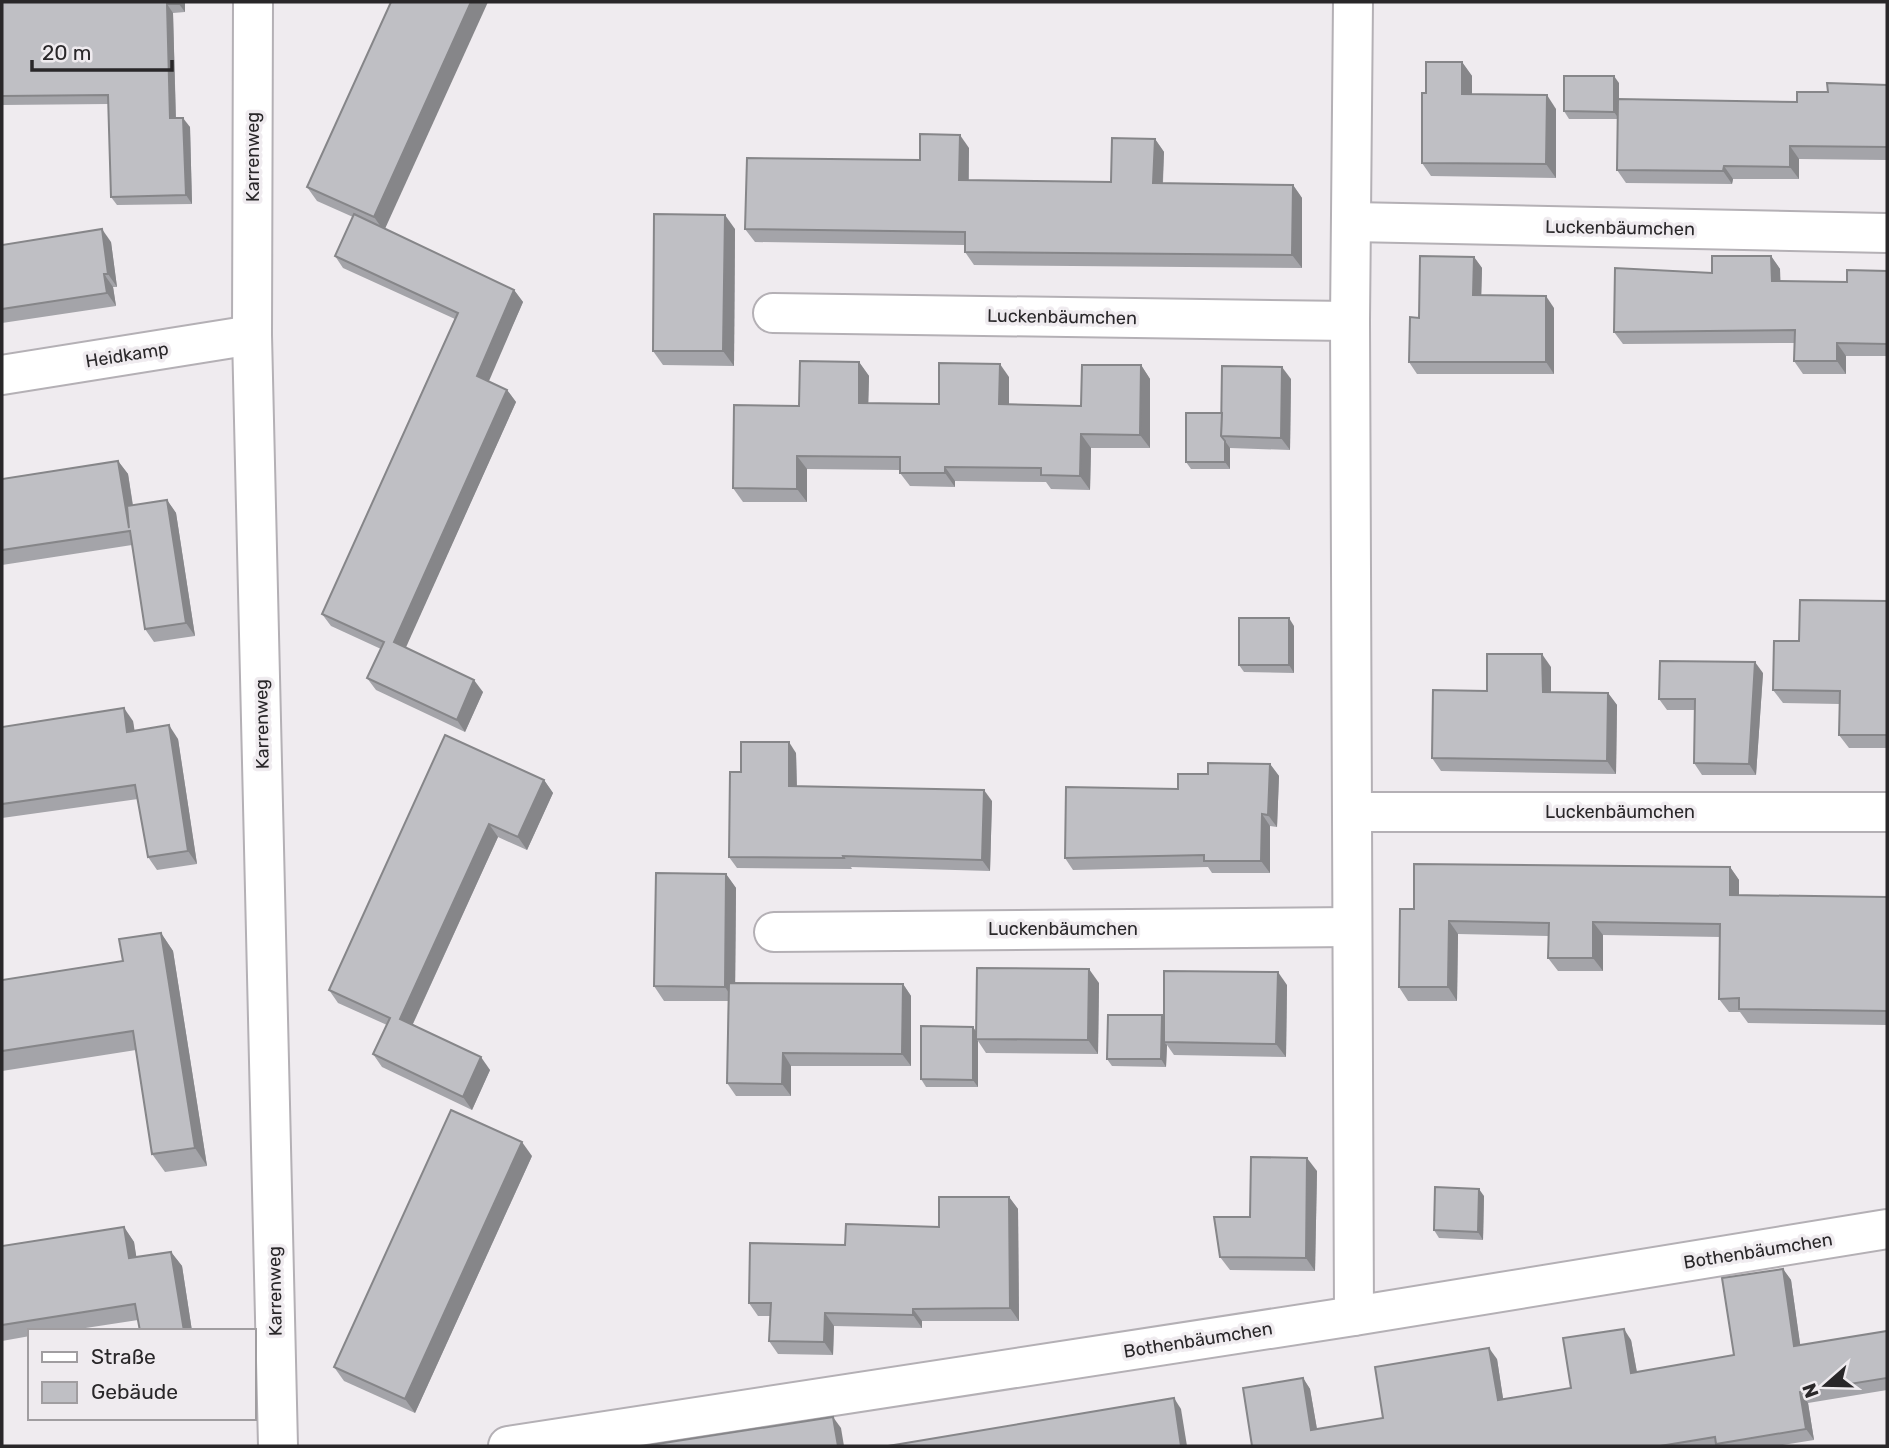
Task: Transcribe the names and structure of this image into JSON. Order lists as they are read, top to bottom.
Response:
{
  "streets": {
    "street": [
      "Karrenweg",
      "Luckenbäumchen",
      "Heidkamp",
      "Bothenbäumchen"
    ]
  },
  "crossings": [
    ["Karrenweg", "Heidkamp"]
  ],
  "legend": ["Straße", "Gebäude"],
  "scale_bar": "20 m",
  "north": "left"
}
